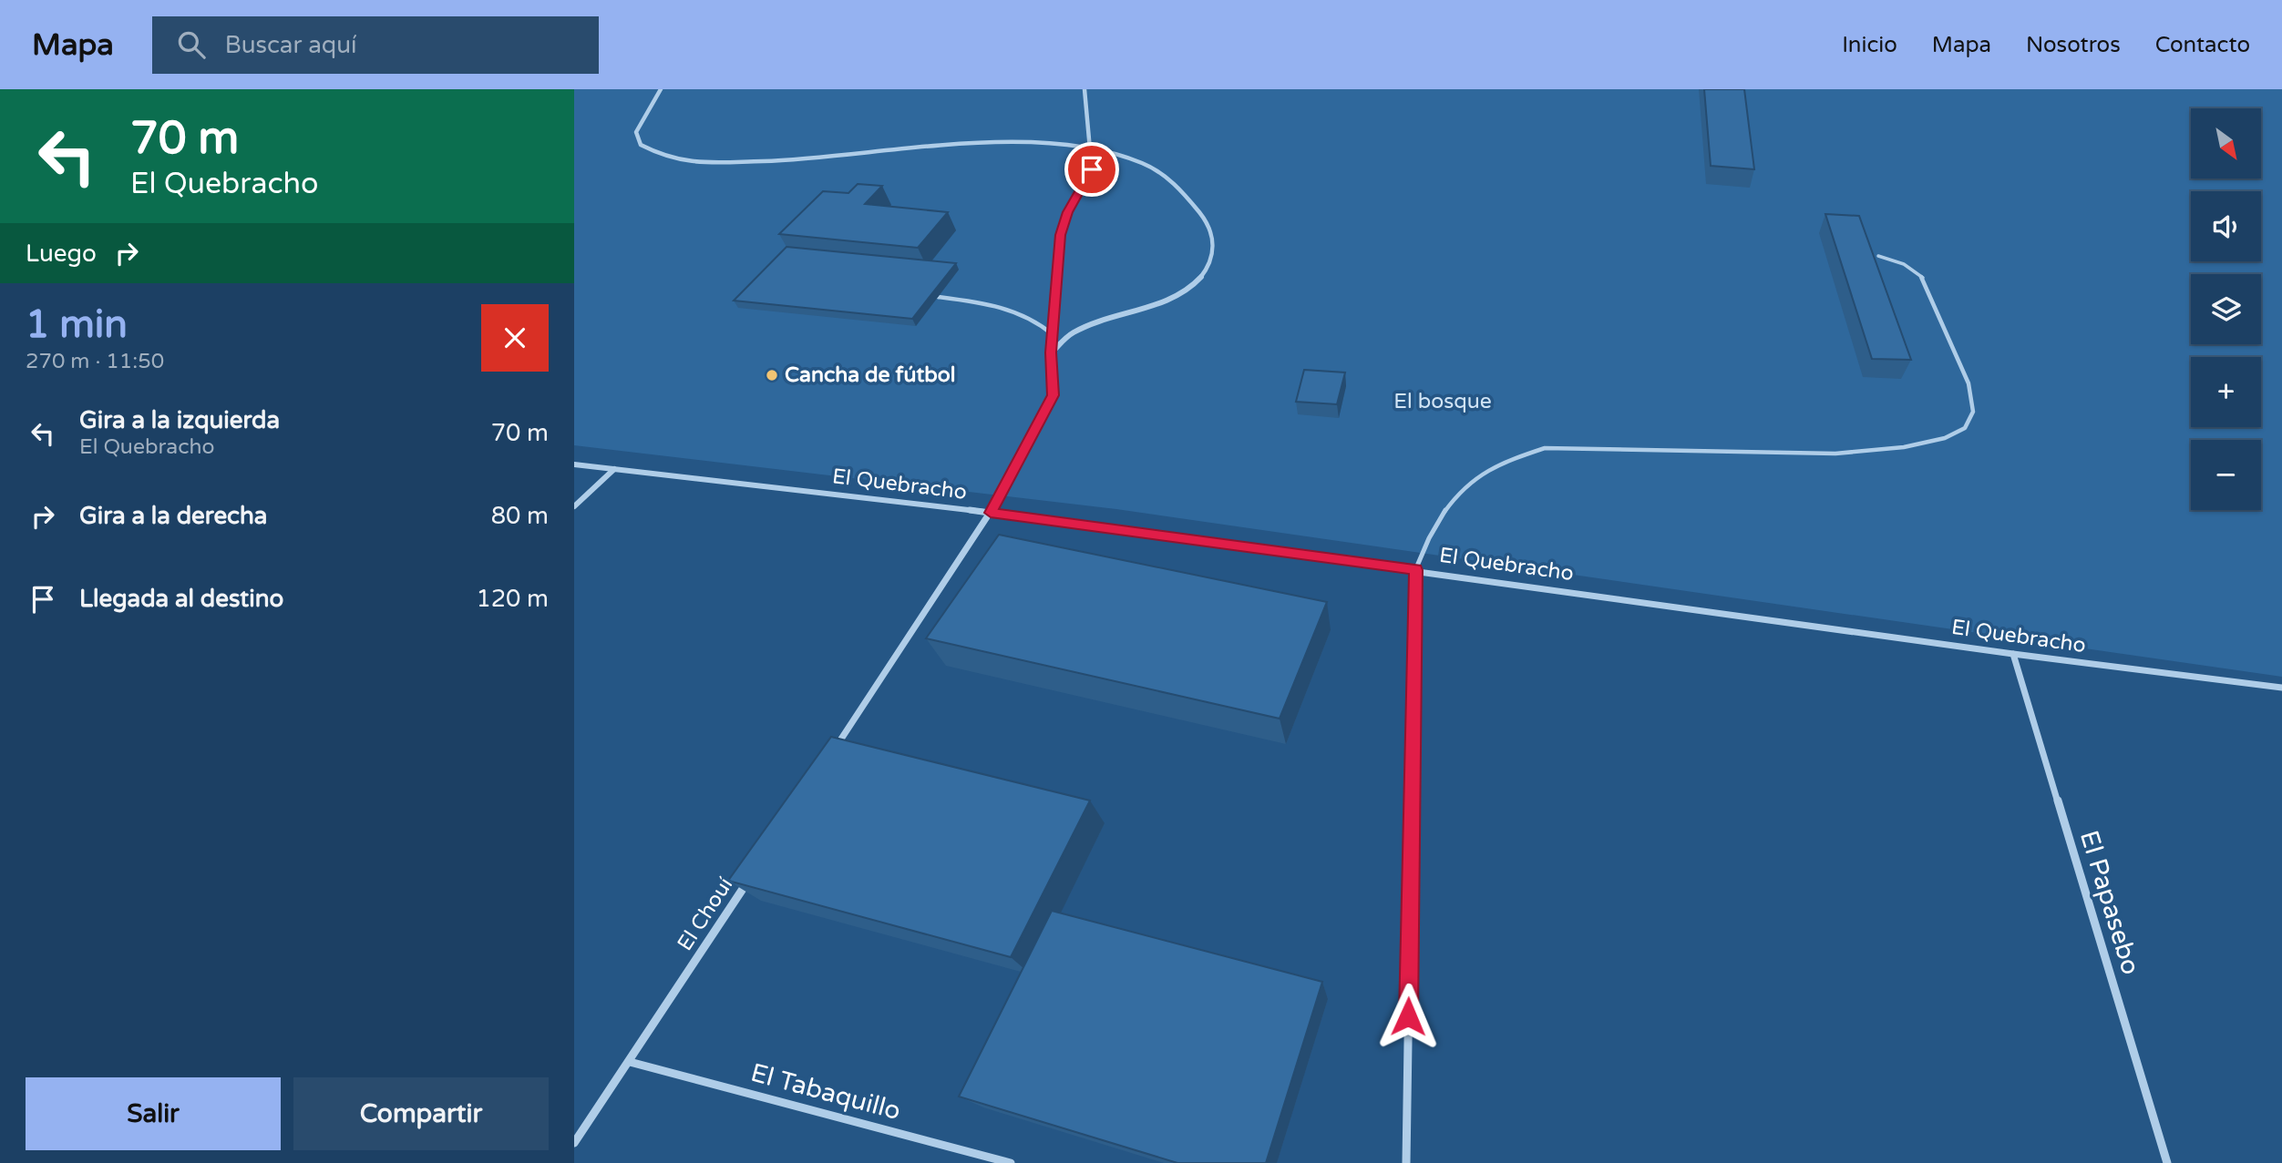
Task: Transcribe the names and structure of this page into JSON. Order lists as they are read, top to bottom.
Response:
{
  "streets": {
    "street": [
      "El Quebracho",
      "El Papasebo",
      "El Chouí",
      "El Tabaquillo"
    ]
  },
  "crossings": [
    ["El Quebracho", "El Papasebo"],
    ["El Chouí", "El Tabaquillo"]
  ],
  "parks": ["El bosque"],
  "places": ["Cancha de fútbol"],
  "north": "bottom right",
  "page": {
    "header": "Mapa",
    "search": "Buscar aquí",
    "nav": [
      "Inicio",
      "Mapa",
      "Nosotros",
      "Contacto"
    ],
    "turn": ["70 m", "El Quebracho"],
    "map_buttons": ["+", "−"],
    "then": "Luego",
    "heading": ["1 min", "270 m · 11:50"],
    "list": [
      {
        "name": "Gira a la izquierda",
        "note": "El Quebracho",
        "value": "70 m"
      },
      {
        "name": "Gira a la derecha",
        "value": "80 m"
      },
      {
        "name": "Llegada al destino",
        "value": "120 m"
      }
    ],
    "buttons": ["Salir", "Compartir"]
  }
}
